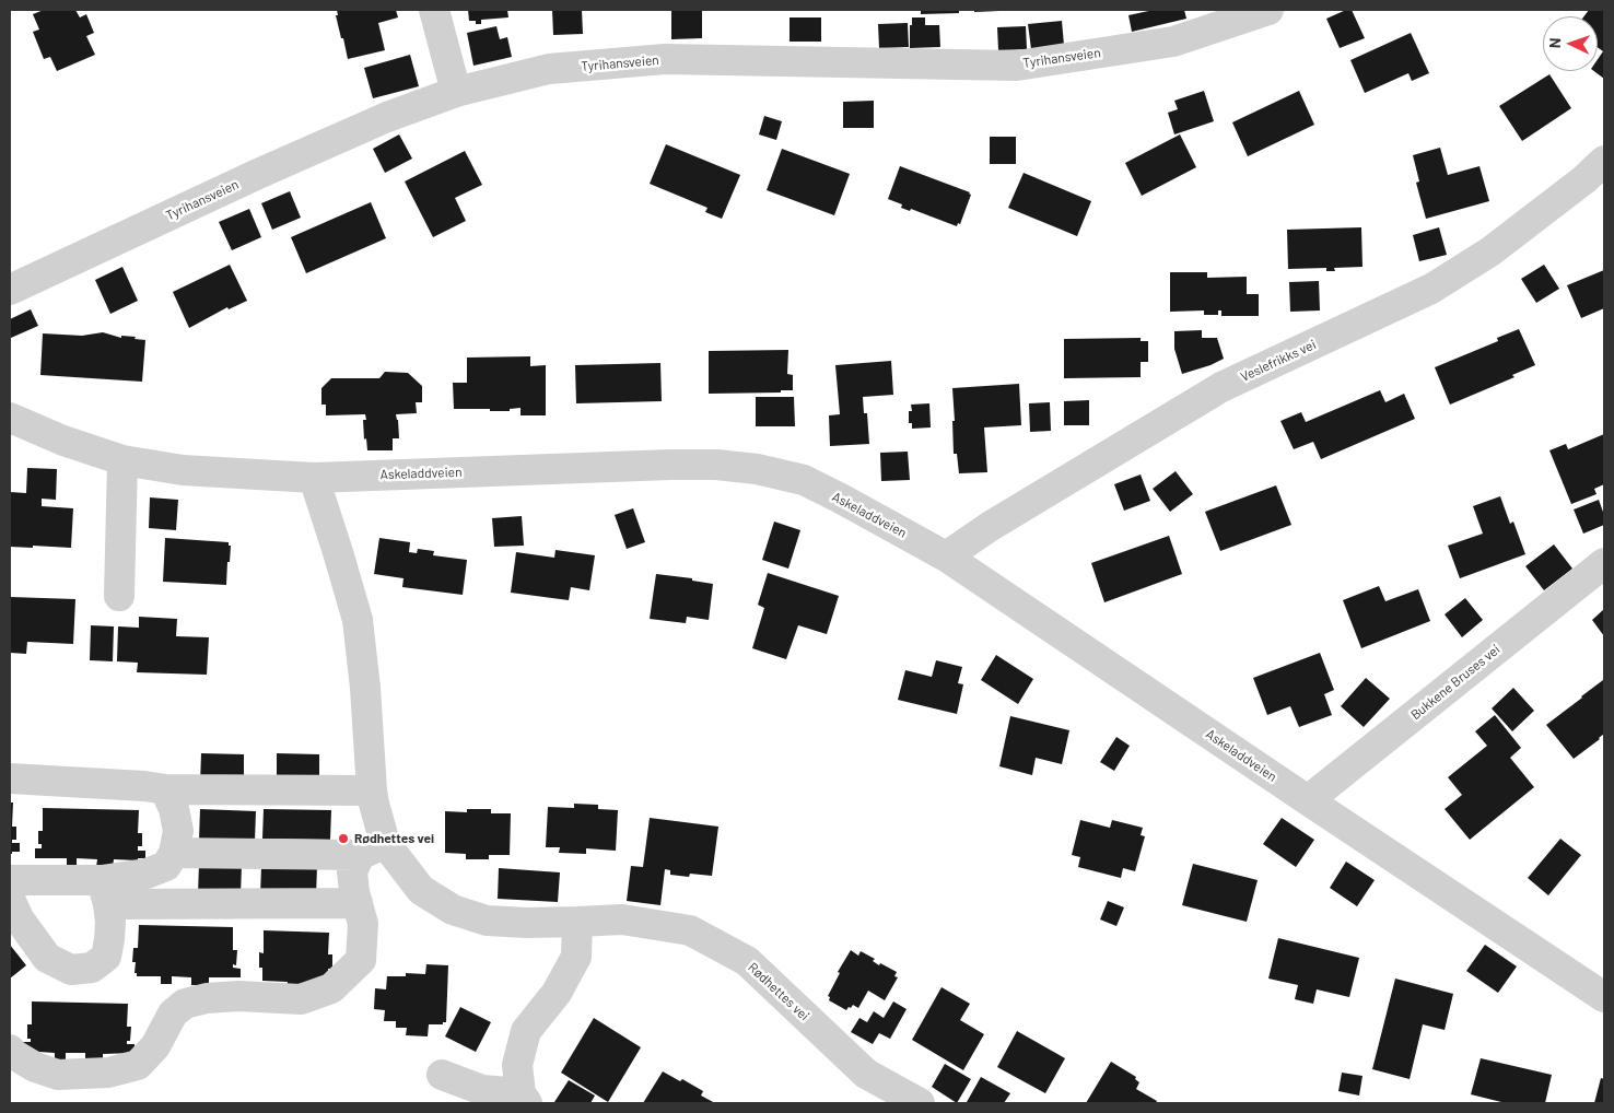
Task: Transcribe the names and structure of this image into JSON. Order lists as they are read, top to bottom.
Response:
{
  "streets": {
    "street": [
      "Tyrihansveien",
      "Veslefrikks vei",
      "Askeladdveien",
      "Bukkene Bruses vei",
      "Rødhettes vei"
    ]
  },
  "crossings": [
    ["Veslefrikks vei", "Askeladdveien"],
    ["Askeladdveien", "Bukkene Bruses vei"],
    ["Askeladdveien", "Rødhettes vei"]
  ],
  "places": ["Rødhettes vei"],
  "north": "left"
}
